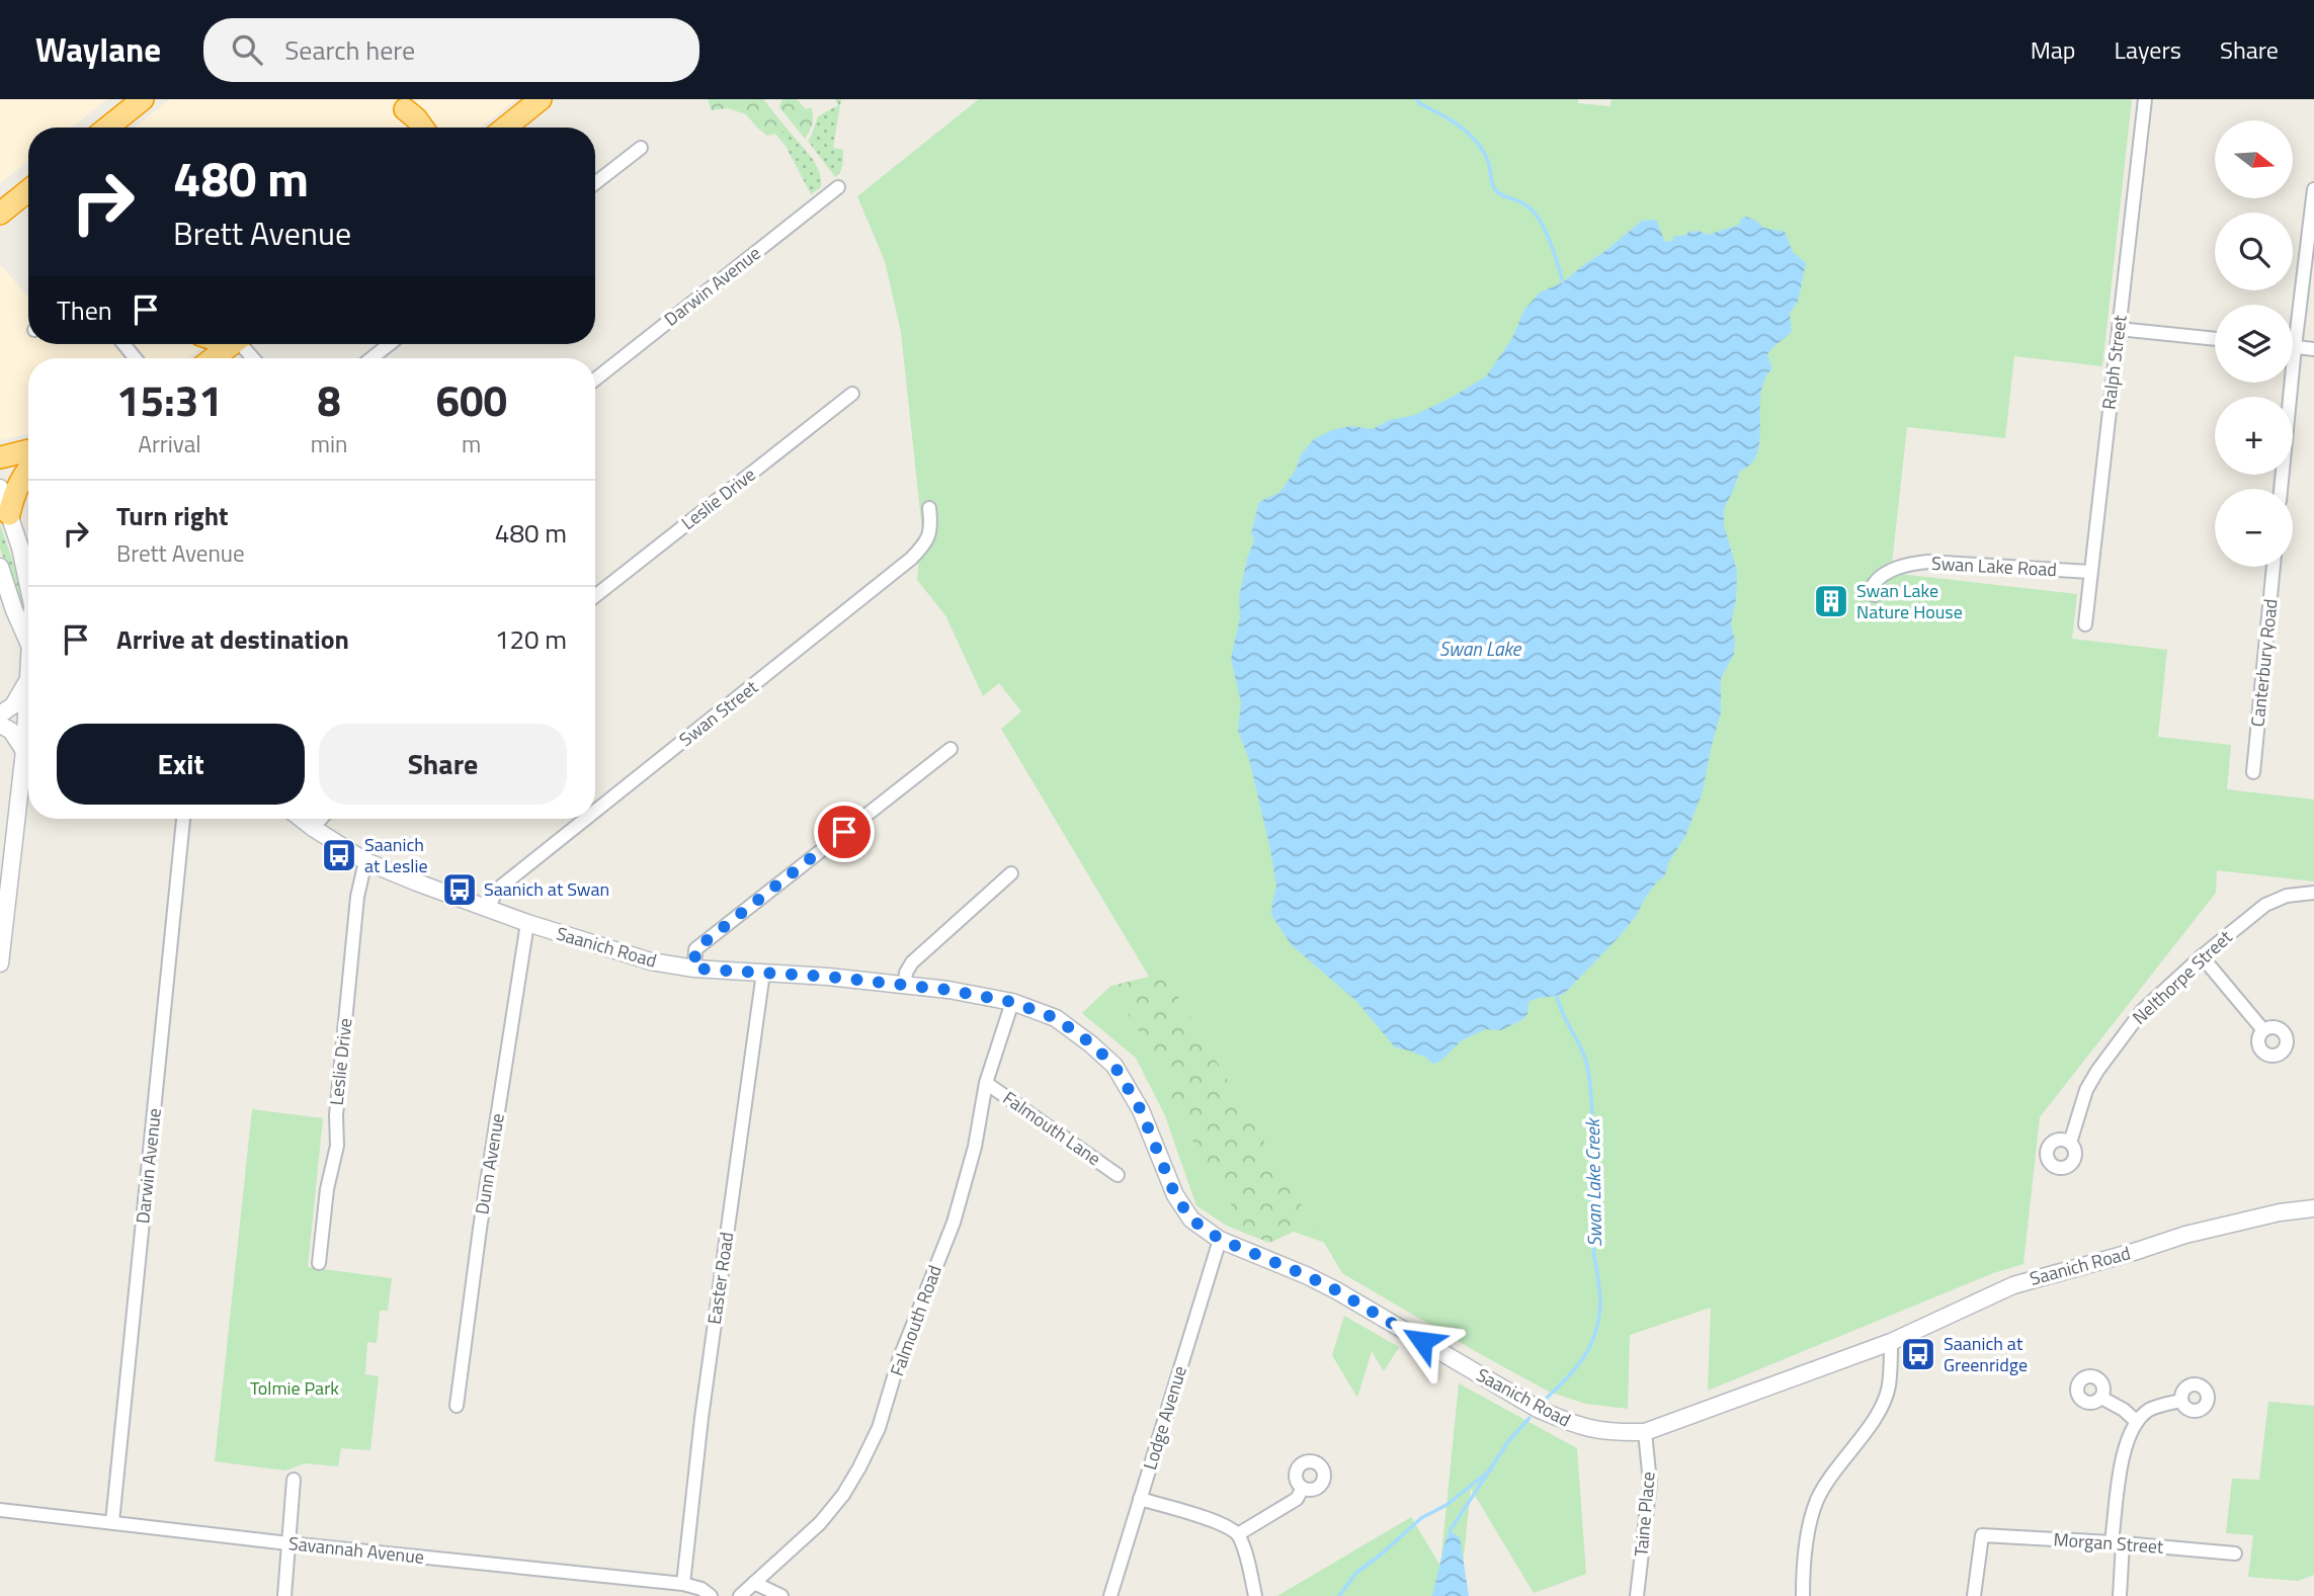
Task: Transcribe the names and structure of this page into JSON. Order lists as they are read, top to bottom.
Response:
{
  "streets": {
    "main road": ["Saanich Road"],
    "street": [
      "Darwin Avenue",
      "Ralph Street",
      "Leslie Drive",
      "Swan Lake Road",
      "Canterbury Road",
      "Swan Street",
      "Nelthorpe Street",
      "Falmouth Lane",
      "Dunn Avenue",
      "Easter Road",
      "Falmouth Road",
      "Lodge Avenue",
      "Taine Place",
      "Morgan Street",
      "Savannah Avenue"
    ]
  },
  "crossings": [
    ["Darwin Avenue", "Savannah Avenue"],
    ["Ralph Street", "Swan Lake Road"],
    ["Leslie Drive", "Saanich Road"],
    ["Swan Street", "Saanich Road"],
    ["Saanich Road", "Dunn Avenue"],
    ["Saanich Road", "Easter Road"],
    ["Saanich Road", "Falmouth Road"],
    ["Saanich Road", "Lodge Avenue"],
    ["Saanich Road", "Taine Place"],
    ["Falmouth Lane", "Falmouth Road"],
    ["Easter Road", "Savannah Avenue"]
  ],
  "water": ["Swan Lake", "Swan Lake Creek"],
  "parks": ["Tolmie Park"],
  "places": {
    "building": ["Swan Lake Nature House"],
    "bus stop": ["Saanich at Leslie", "Saanich at Swan", "Saanich at Greenridge"]
  },
  "north": "right",
  "page": {
    "header": "Waylane",
    "search": "Search here",
    "nav": ["Map", "Layers", "Share"],
    "map_buttons": ["+", "−"],
    "turn": ["480 m", "Brett Avenue"],
    "then": "Then",
    "eta": [
      "15:31",
      "Arrival",
      "8",
      "min",
      "600",
      "m"
    ],
    "list": [
      {
        "name": "Turn right",
        "note": "Brett Avenue",
        "value": "480 m"
      },
      {
        "name": "Arrive at destination",
        "value": "120 m"
      }
    ],
    "buttons": ["Exit", "Share"]
  }
}
